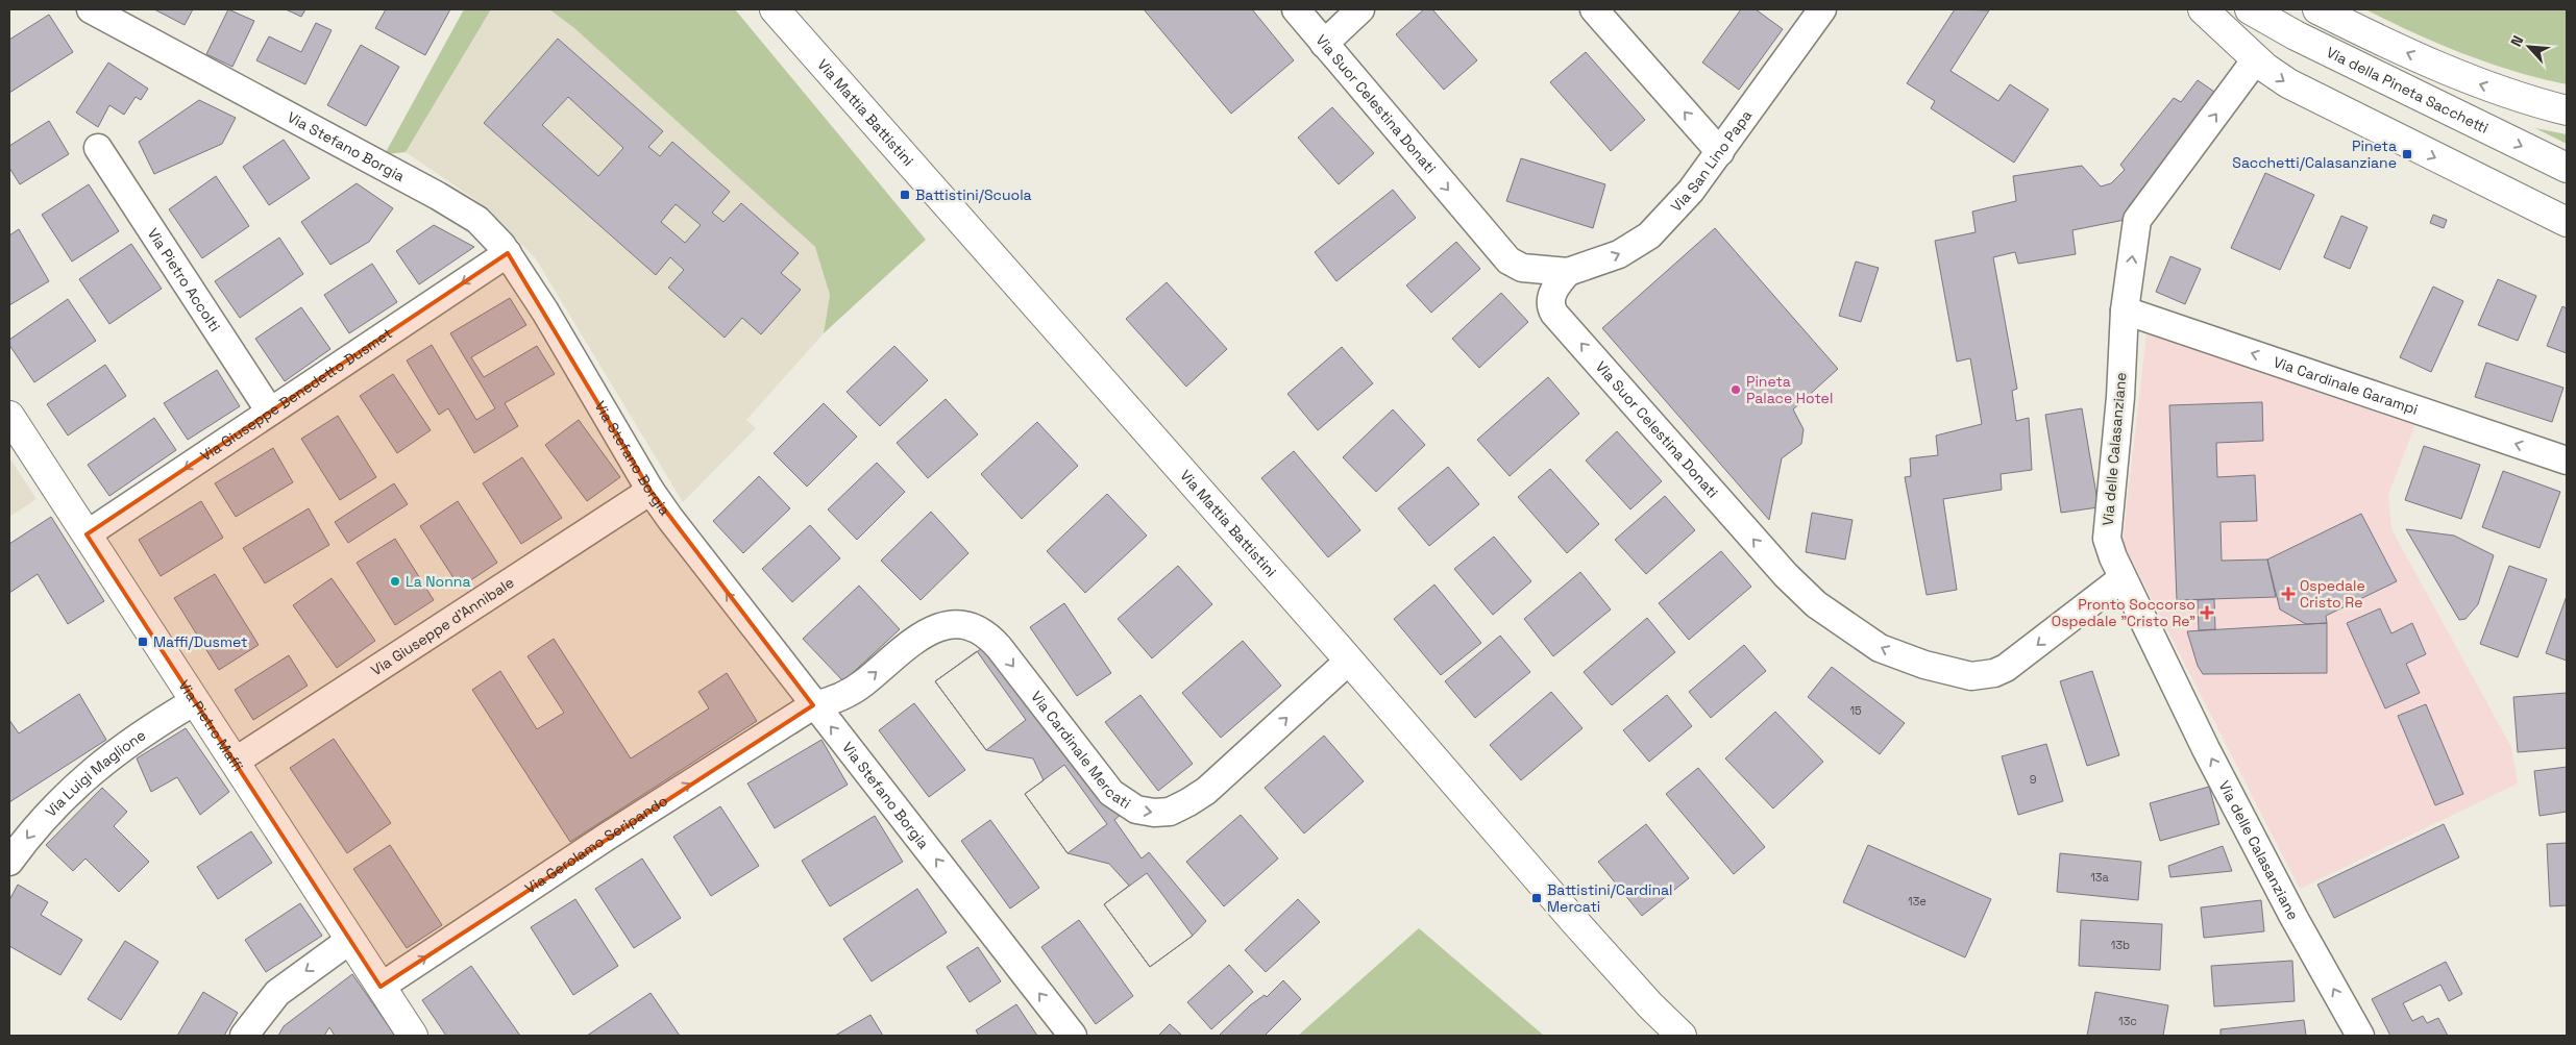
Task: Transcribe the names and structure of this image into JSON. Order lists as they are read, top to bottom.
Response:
{
  "streets": {
    "main road": ["Via della Pineta Sacchetti", "Via Mattia Battistini", "Via Pietro Maffi"],
    "street": [
      "Via Suor Celestina Donati",
      "Via Stefano Borgia",
      "Via San Lino Papa",
      "Via Pietro Accolti",
      "Via Cardinale Garampi",
      "Via Giuseppe Benedetto Dusmet",
      "Via delle Calasanziane",
      "Via Giuseppe d'Annibale",
      "Via Cardinale Mercati",
      "Via Luigi Maglione",
      "Via Gerolamo Seripando"
    ]
  },
  "crossings": [
    ["Via Suor Celestina Donati", "Via San Lino Papa"],
    ["Via Suor Celestina Donati", "Via delle Calasanziane"],
    ["Via Mattia Battistini", "Via Cardinale Mercati"],
    ["Via Stefano Borgia", "Via Giuseppe Benedetto Dusmet"],
    ["Via Stefano Borgia", "Via Giuseppe d'Annibale"],
    ["Via Stefano Borgia", "Via Cardinale Mercati"],
    ["Via Stefano Borgia", "Via Gerolamo Seripando"],
    ["Via Pietro Accolti", "Via Giuseppe Benedetto Dusmet"],
    ["Via Cardinale Garampi", "Via delle Calasanziane"],
    ["Via Giuseppe Benedetto Dusmet", "Via Pietro Maffi"],
    ["Via Giuseppe d'Annibale", "Via Pietro Maffi"],
    ["Via Pietro Maffi", "Via Luigi Maglione"],
    ["Via Pietro Maffi", "Via Gerolamo Seripando"],
    ["Via Cardinale Mercati", "Via Gerolamo Seripando"]
  ],
  "one_way": [
    "Via Stefano Borgia",
    "Via San Lino Papa",
    "Via Cardinale Garampi",
    "Via Giuseppe Benedetto Dusmet",
    "Via delle Calasanziane",
    "Via Luigi Maglione",
    "Via Gerolamo Seripando"
  ],
  "places": {
    "transit": [
      "Pineta Sacchetti/Calasanziane",
      "Battistini/Scuola",
      "Maffi/Dusmet",
      "Battistini/Cardinal Mercati"
    ],
    "other": ["Pineta Palace Hotel", "La Nonna"],
    "health": ["Ospedale Cristo Re", "Pronto Soccorso Ospedale \"Cristo Re\""]
  },
  "house_numbers": [
    "15",
    "9",
    "13a",
    "13e",
    "13b",
    "13c"
  ],
  "north": "top left"
}
